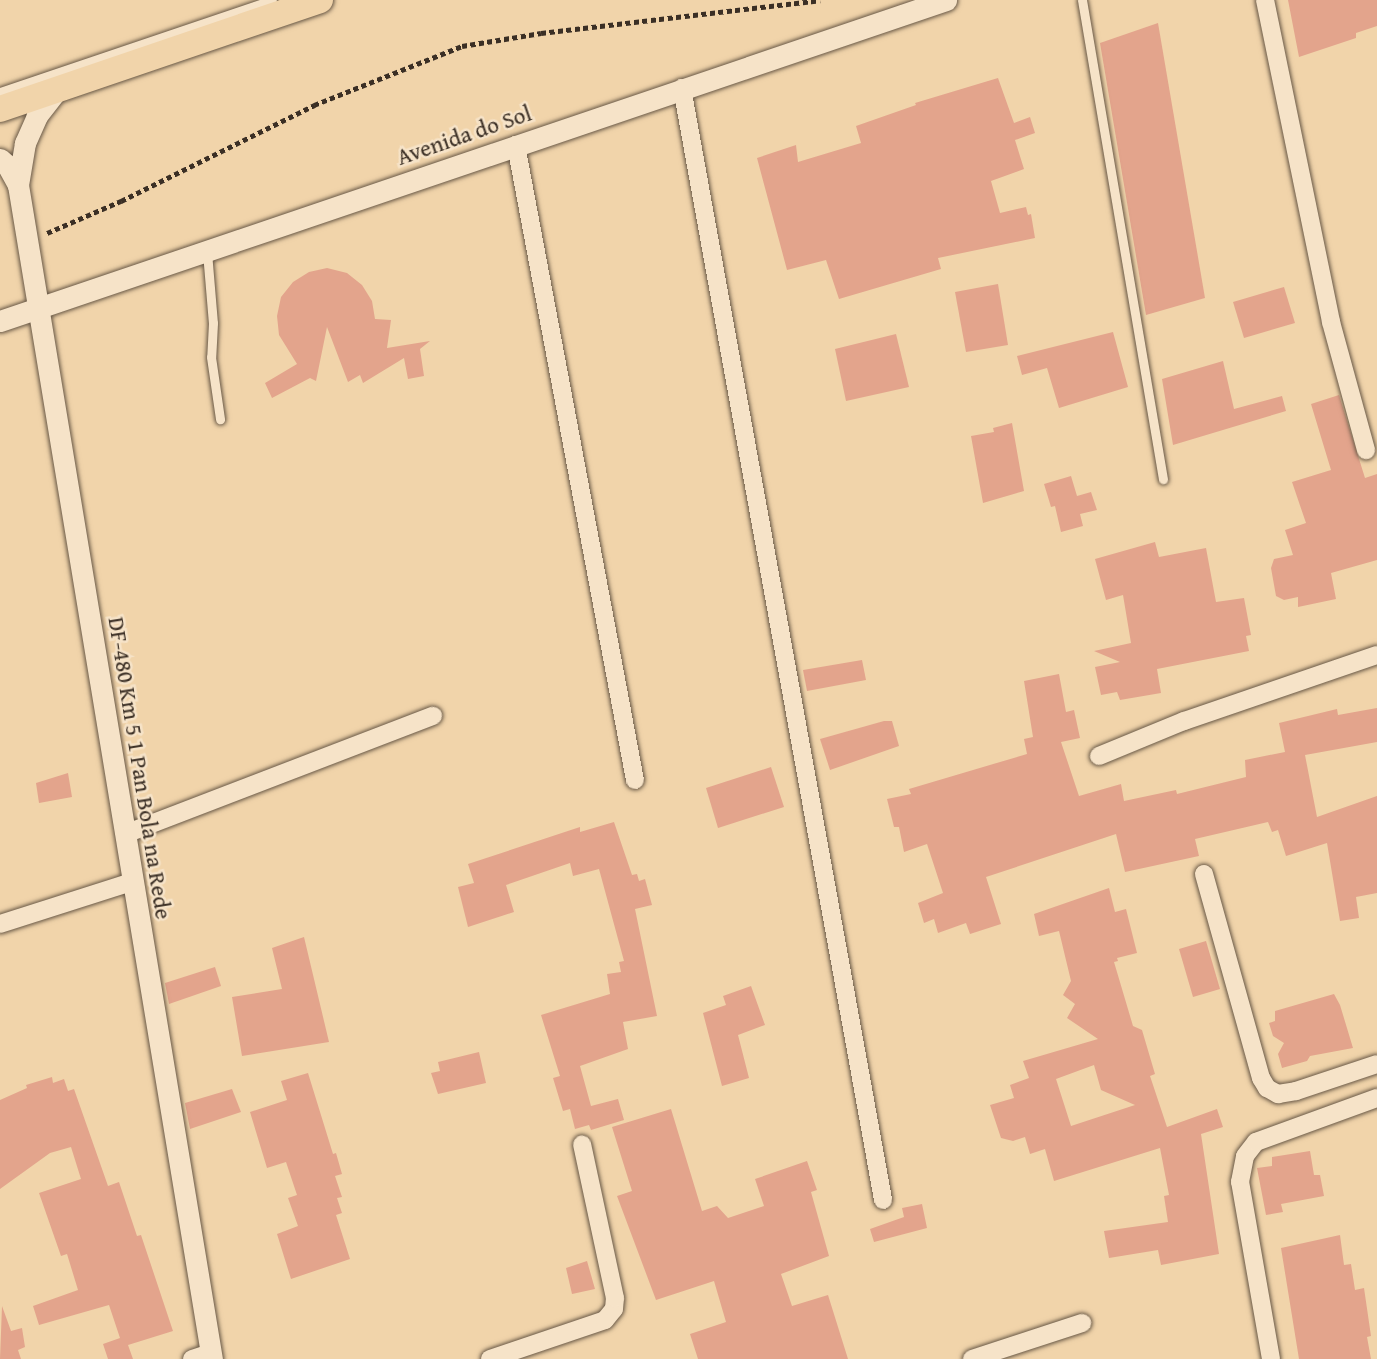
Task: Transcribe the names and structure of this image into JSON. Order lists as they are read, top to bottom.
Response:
{
  "streets": {
    "street": ["Avenida do Sol", "DF-480 Km 5 1 Pan Bola na Rede"]
  },
  "crossings": [
    ["Avenida do Sol", "DF-480 Km 5 1 Pan Bola na Rede"]
  ]
}
